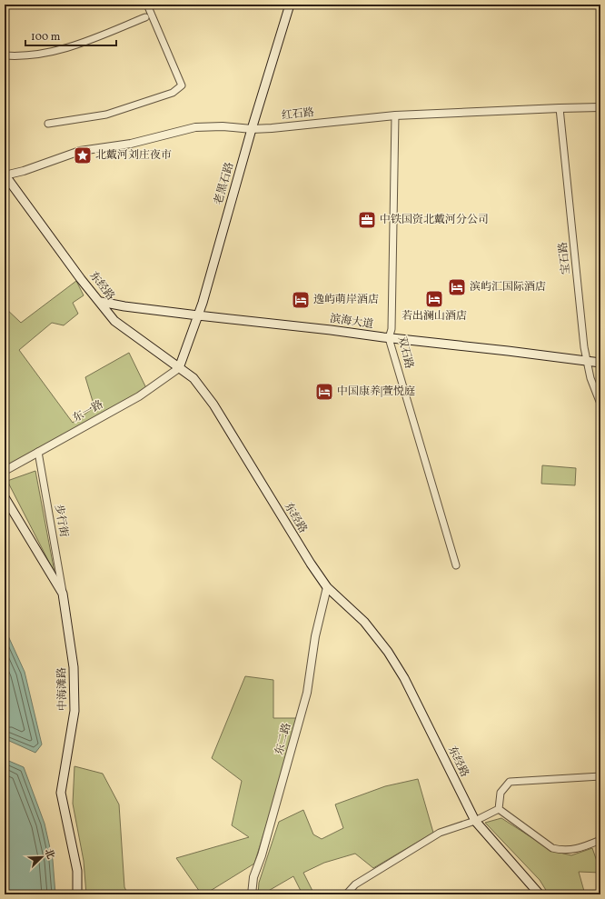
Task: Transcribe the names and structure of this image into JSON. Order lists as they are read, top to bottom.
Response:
{
  "streets": {
    "main road": [
      "老黑石路",
      "东经路",
      "滨海大道",
      "中海滩路"
    ],
    "street": [
      "红石路",
      "宝石路",
      "双石路",
      "东一路",
      "步行街",
      "东二路"
    ]
  },
  "crossings": [
    ["红石路", "老黑石路"],
    ["红石路", "宝石路"],
    ["红石路", "东经路"],
    ["红石路", "双石路"],
    ["老黑石路", "东经路"],
    ["老黑石路", "滨海大道"],
    ["老黑石路", "东一路"],
    ["宝石路", "滨海大道"],
    ["东经路", "滨海大道"],
    ["东经路", "东一路"],
    ["东经路", "东二路"],
    ["滨海大道", "双石路"],
    ["东一路", "步行街"],
    ["步行街", "中海滩路"]
  ],
  "places": {
    "place": ["北戴河刘庄夜市"],
    "office": ["中铁国资北戴河分公司"],
    "hotel": [
      "滨屿汇国际酒店",
      "若出澜山酒店",
      "逸屿萌岸酒店",
      "中国康养|萱悦庭"
    ]
  },
  "scale_bar": "100 m",
  "north": "top right"
}
